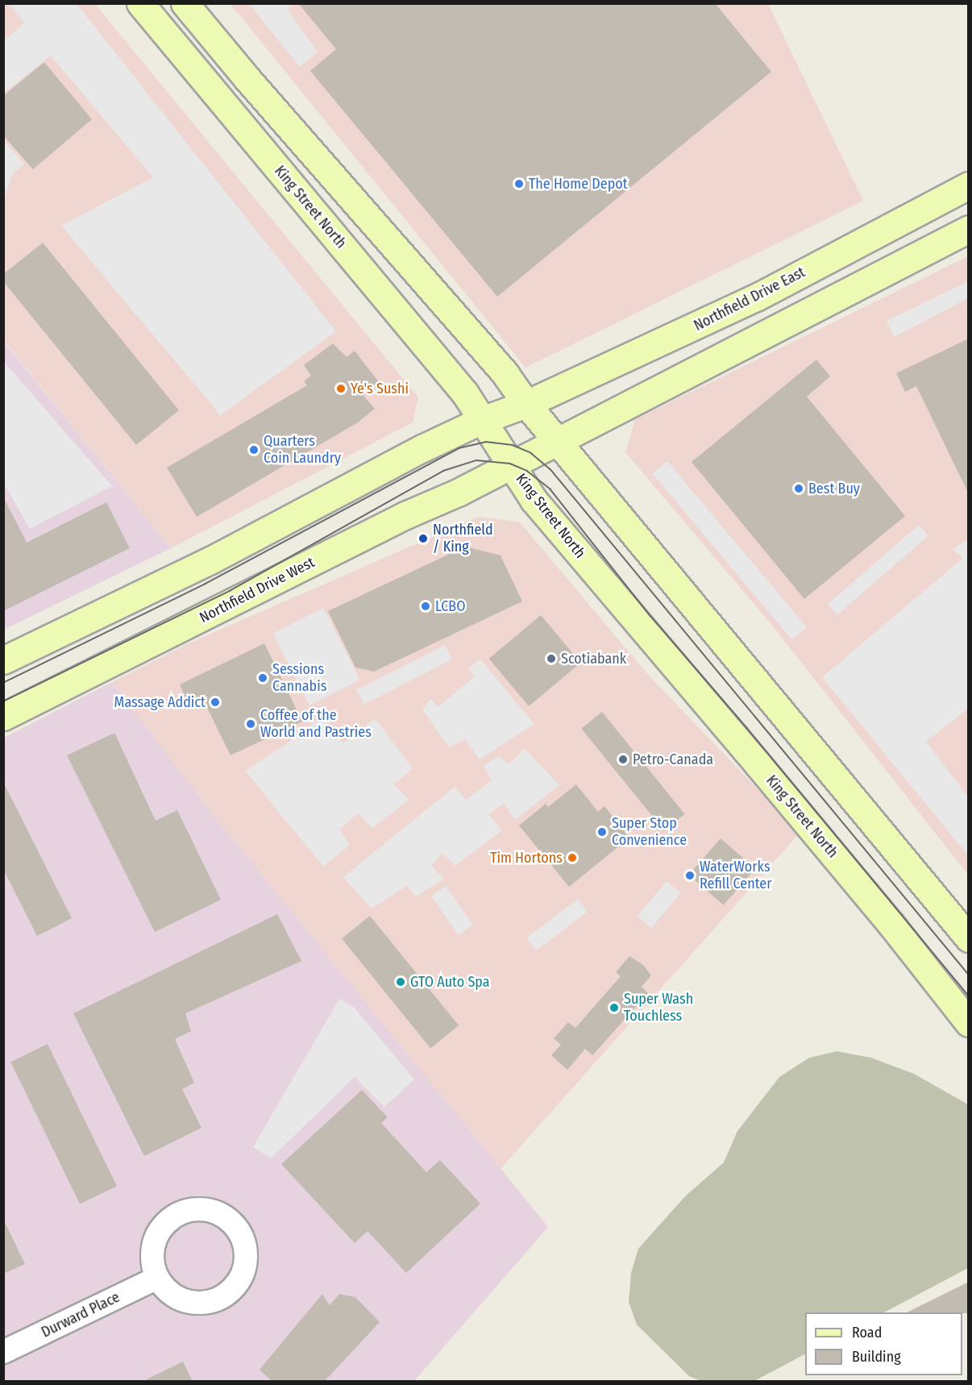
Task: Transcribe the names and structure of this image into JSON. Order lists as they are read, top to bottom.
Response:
{
  "streets": {
    "main road": ["King Street North", "Northfield Drive East", "Northfield Drive West"],
    "street": ["Durward Place"]
  },
  "crossings": [
    ["King Street North", "Northfield Drive East"],
    ["King Street North", "Northfield Drive West"]
  ],
  "places": [
    "The Home Depot",
    "Ye's Sushi",
    "Quarters Coin Laundry",
    "Best Buy",
    "Northfield / King",
    "LCBO",
    "Scotiabank",
    "Sessions Cannabis",
    "Massage Addict",
    "Coffee of the World and Pastries",
    "Petro-Canada",
    "Super Stop Convenience",
    "Tim Hortons",
    "WaterWorks Refill Center",
    "GTO Auto Spa",
    "Super Wash Touchless"
  ],
  "legend": ["Road", "Building"]
}
